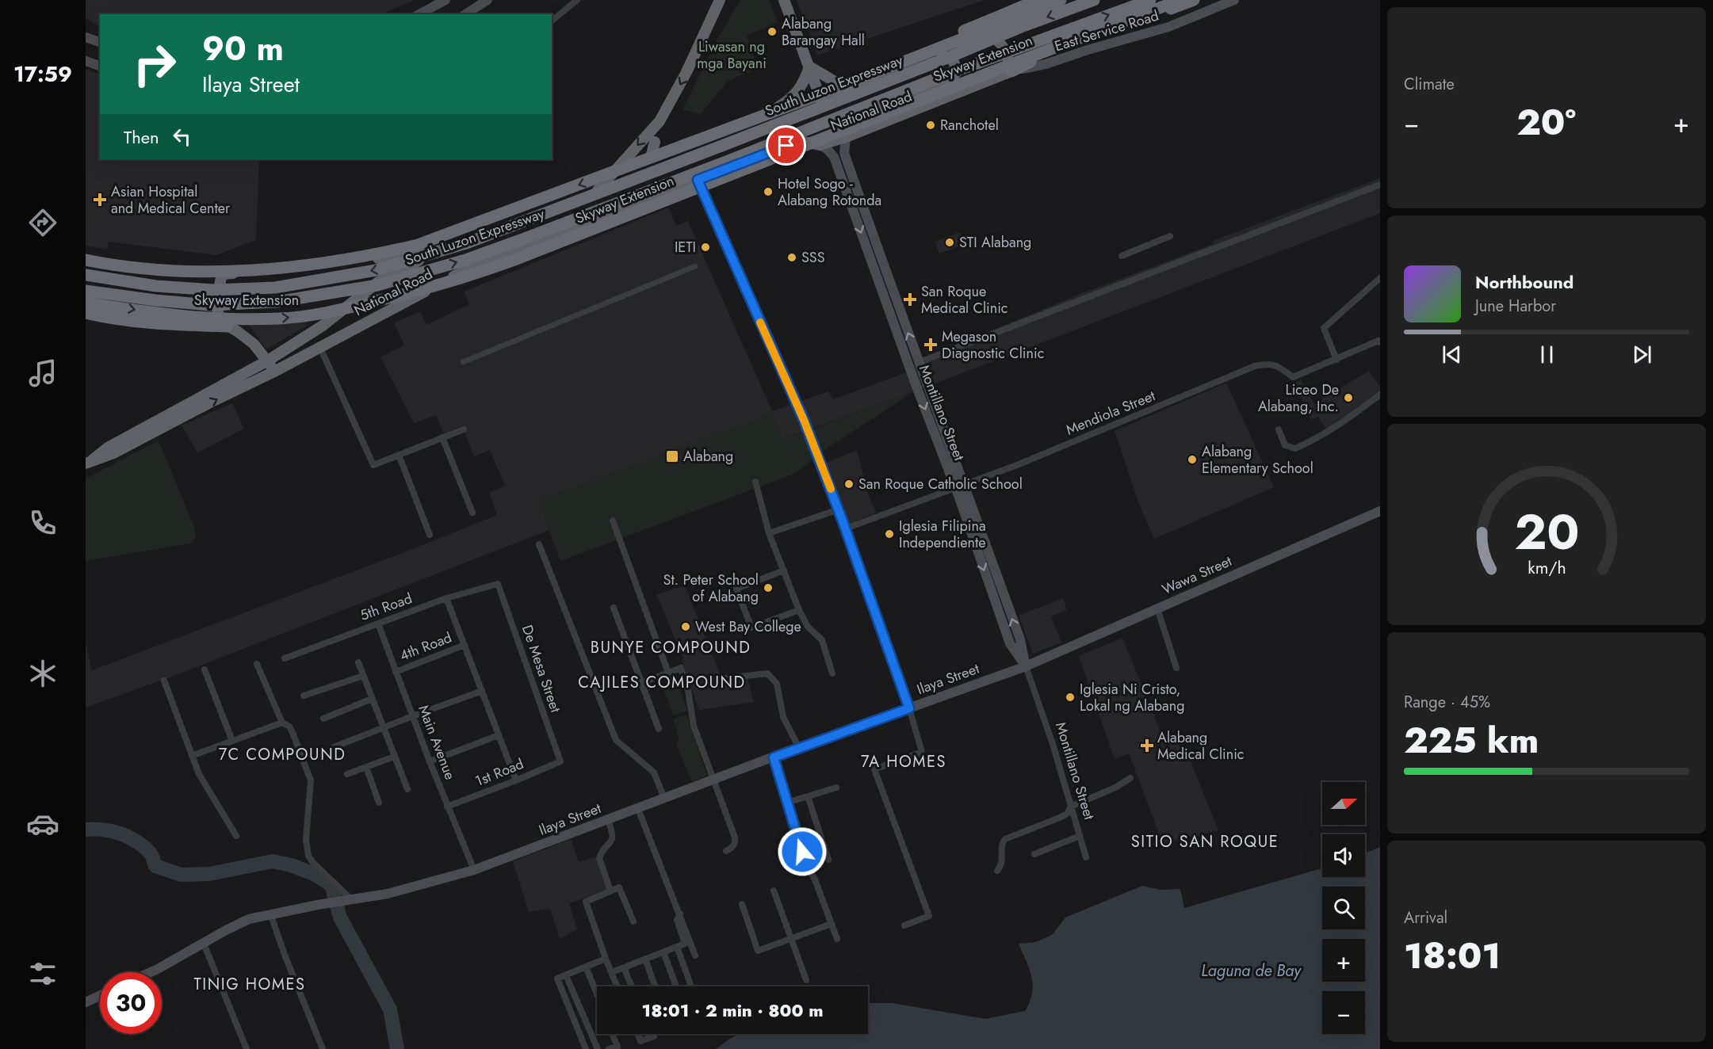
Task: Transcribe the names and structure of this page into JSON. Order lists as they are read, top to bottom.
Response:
{
  "streets": {
    "highway": ["Skyway Extension", "South Luzon Expressway", "National Road"],
    "main road": [
      "East Service Road",
      "Montillano Street",
      "Wawa Street",
      "Ilaya Street"
    ],
    "street": [
      "Mendiola Street",
      "5th Road",
      "4th Road",
      "De Mesa Street",
      "Main Avenue",
      "1st Road"
    ]
  },
  "crossings": [
    ["East Service Road", "National Road"],
    ["National Road", "Montillano Street"],
    ["Montillano Street", "Mendiola Street"],
    ["Montillano Street", "Wawa Street"],
    ["Montillano Street", "Ilaya Street"],
    ["Wawa Street", "Ilaya Street"],
    ["5th Road", "De Mesa Street"],
    ["5th Road", "Main Avenue"],
    ["4th Road", "Main Avenue"],
    ["De Mesa Street", "1st Road"],
    ["Ilaya Street", "Main Avenue"],
    ["Main Avenue", "1st Road"]
  ],
  "districts": [
    "BUNYE COMPOUND",
    "CAJILES COMPOUND",
    "7C COMPOUND",
    "7A HOMES",
    "SITIO SAN ROQUE",
    "TINIG HOMES"
  ],
  "water": ["Laguna de Bay"],
  "parks": ["Liwasan ng mga Bayani"],
  "places": {
    "other": [
      "Alabang Barangay Hall",
      "Ranchotel",
      "Hotel Sogo - Alabang Rotonda",
      "STI Alabang",
      "IETI",
      "SSS",
      "Liceo De Alabang, Inc.",
      "Alabang Elementary School",
      "San Roque Catholic School",
      "Iglesia Filipina Independiente",
      "St. Peter School of Alabang",
      "West Bay College",
      "Iglesia Ni Cristo, Lokal ng Alabang"
    ],
    "health": [
      "Asian Hospital and Medical Center",
      "San Roque Medical Clinic",
      "Megason Diagnostic Clinic",
      "Alabang Medical Clinic"
    ],
    "transit": ["Alabang"]
  },
  "north": "right",
  "page": {
    "tabs": "17:59",
    "tile": [
      "Climate",
      ["Range · 45%", "225 km"],
      ["Arrival", "18:01"]
    ],
    "turn": ["90 m", "Ilaya Street"],
    "heat": ["−", "20°", "+"],
    "then": "Then",
    "song": ["Northbound", "June Harbor"],
    "map_buttons": ["+", "−"],
    "limit": "30",
    "trip": "18:01 · 2 min · 800 m",
    "gauge": ["20", "km/h"]
  }
}
